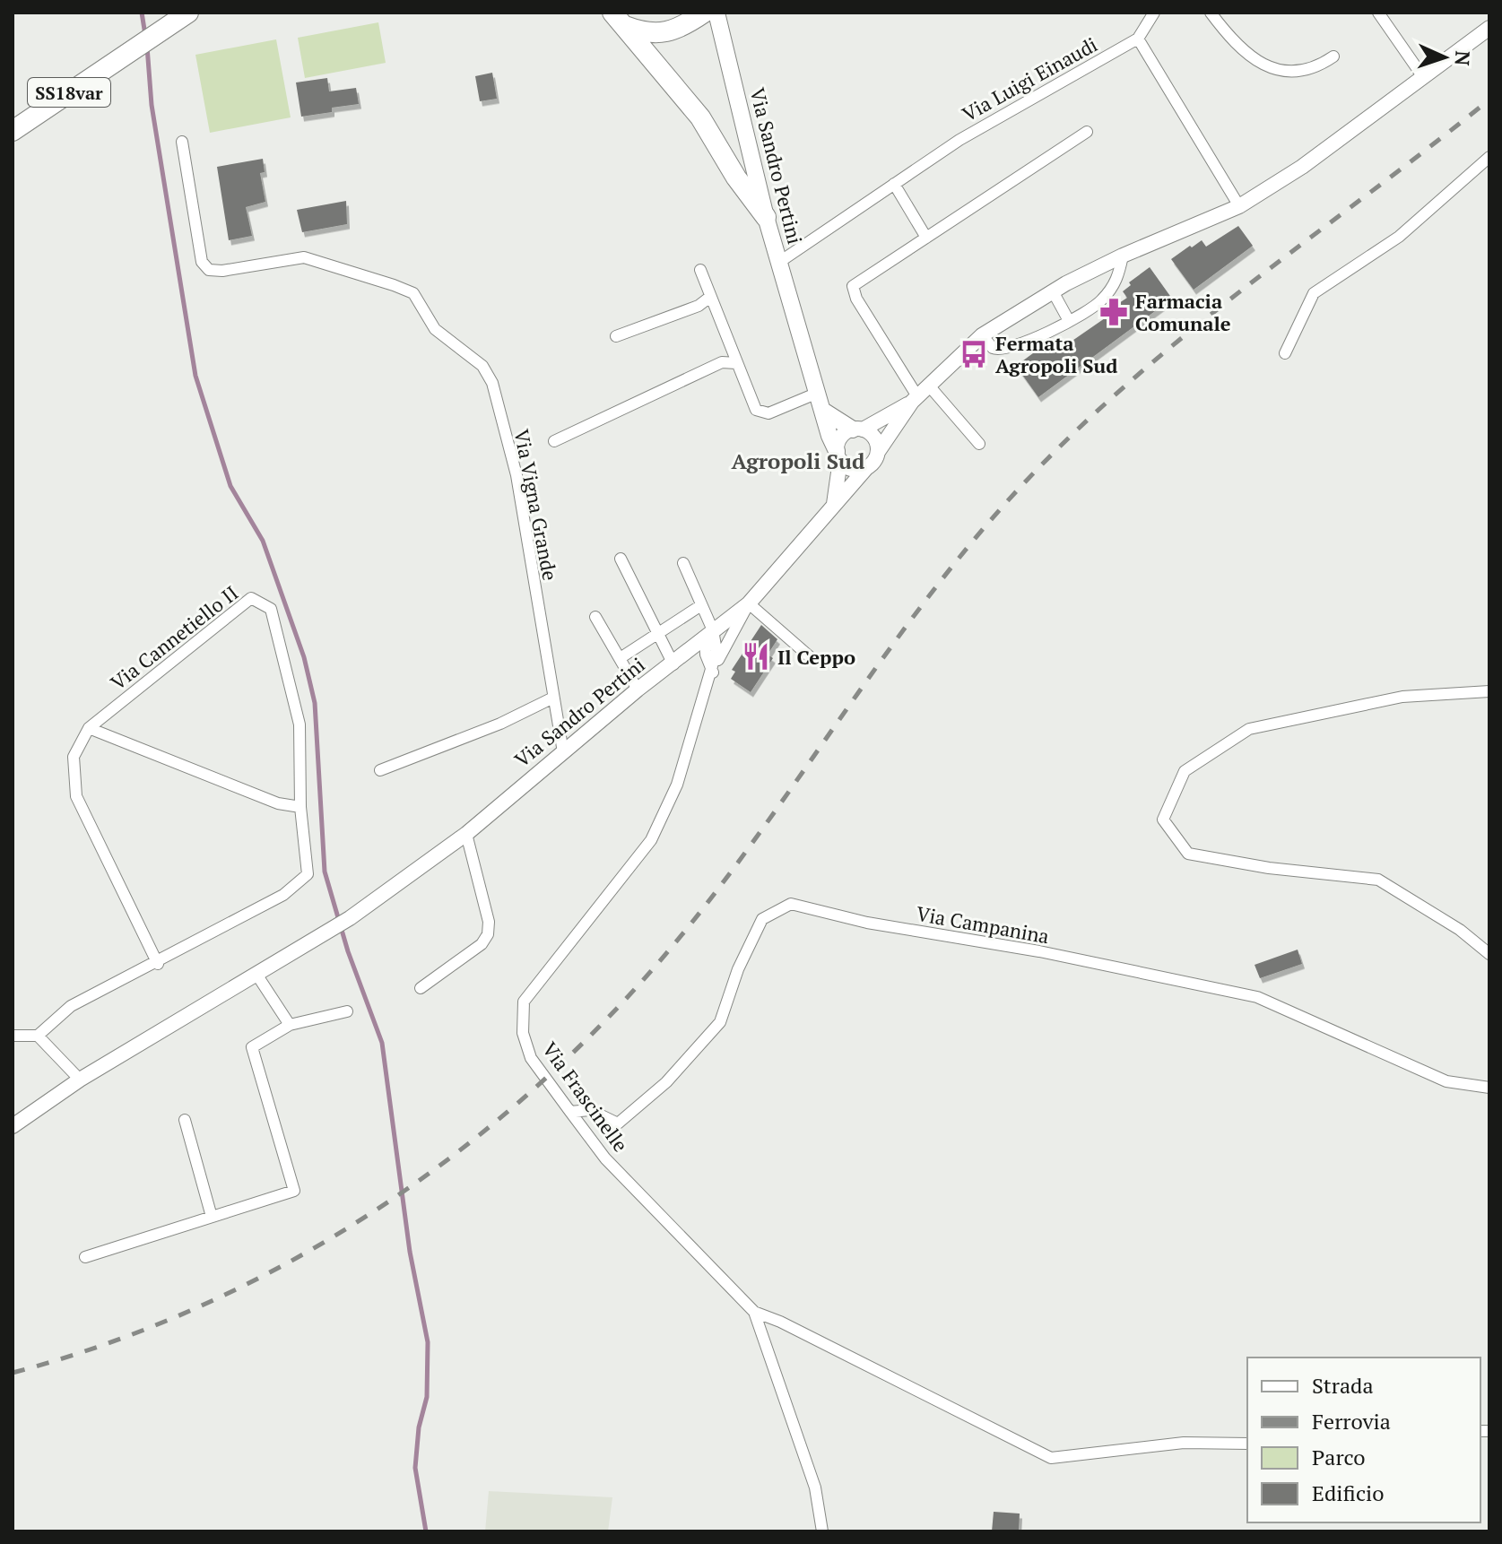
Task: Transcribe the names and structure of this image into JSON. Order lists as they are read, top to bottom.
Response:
{
  "streets": {
    "highway": ["SS18var"],
    "main road": ["Via Sandro Pertini"],
    "street": [
      "Via Luigi Einaudi",
      "Via Vigna Grande",
      "Via Cannetiello II",
      "Via Campanina",
      "Via Frascinelle"
    ]
  },
  "crossings": [
    ["Via Luigi Einaudi", "Via Sandro Pertini"],
    ["Via Sandro Pertini", "Via Vigna Grande"],
    ["Via Sandro Pertini", "Via Frascinelle"],
    ["Via Campanina", "Via Frascinelle"]
  ],
  "districts": ["Agropoli Sud"],
  "places": {
    "pharmacy": ["Farmacia Comunale"],
    "bus stop": ["Fermata Agropoli Sud"],
    "restaurant": ["Il Ceppo"]
  },
  "legend": [
    "Strada",
    "Ferrovia",
    "Parco",
    "Edificio"
  ],
  "north": "right"
}
